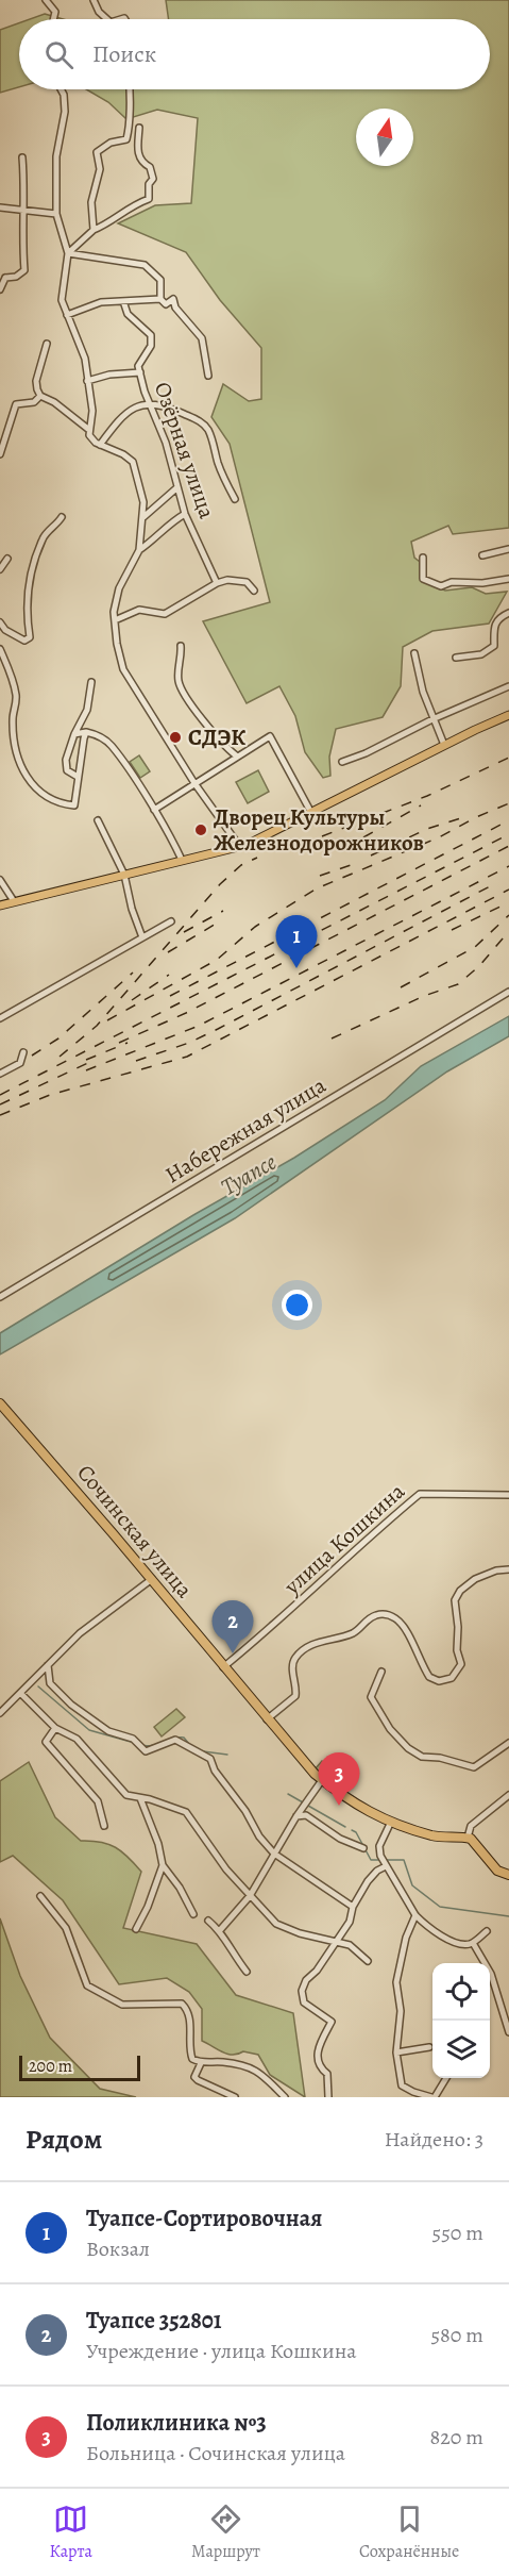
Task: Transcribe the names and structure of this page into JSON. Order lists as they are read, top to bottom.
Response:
{
  "streets": {
    "highway": ["Сочинская улица"],
    "street": ["Озёрная улица", "Набережная улица", "улица Кошкина"]
  },
  "crossings": [
    ["Сочинская улица", "улица Кошкина"]
  ],
  "water": ["Туапсе"],
  "places": ["СДЭК", "Дворец Культуры Железнодорожников"],
  "scale_bar": "200 m",
  "north": "top",
  "page": {
    "search": "Поиск",
    "pins": ["1", "2", "3"],
    "scale": "200 m",
    "heading": ["Рядом", "Найдено: 3"],
    "list": [
      {
        "mark": "1",
        "name": "Туапсе-Сортировочная",
        "note": "Вокзал",
        "value": "550 m"
      },
      {
        "mark": "2",
        "name": "Туапсе 352801",
        "note": "Учреждение · улица Кошкина",
        "value": "580 m"
      },
      {
        "mark": "3",
        "name": "Поликлиника №3",
        "note": "Больница · Сочинская улица",
        "value": "820 m"
      }
    ],
    "nav": ["Карта", "Маршрут", "Сохранённые"]
  }
}
